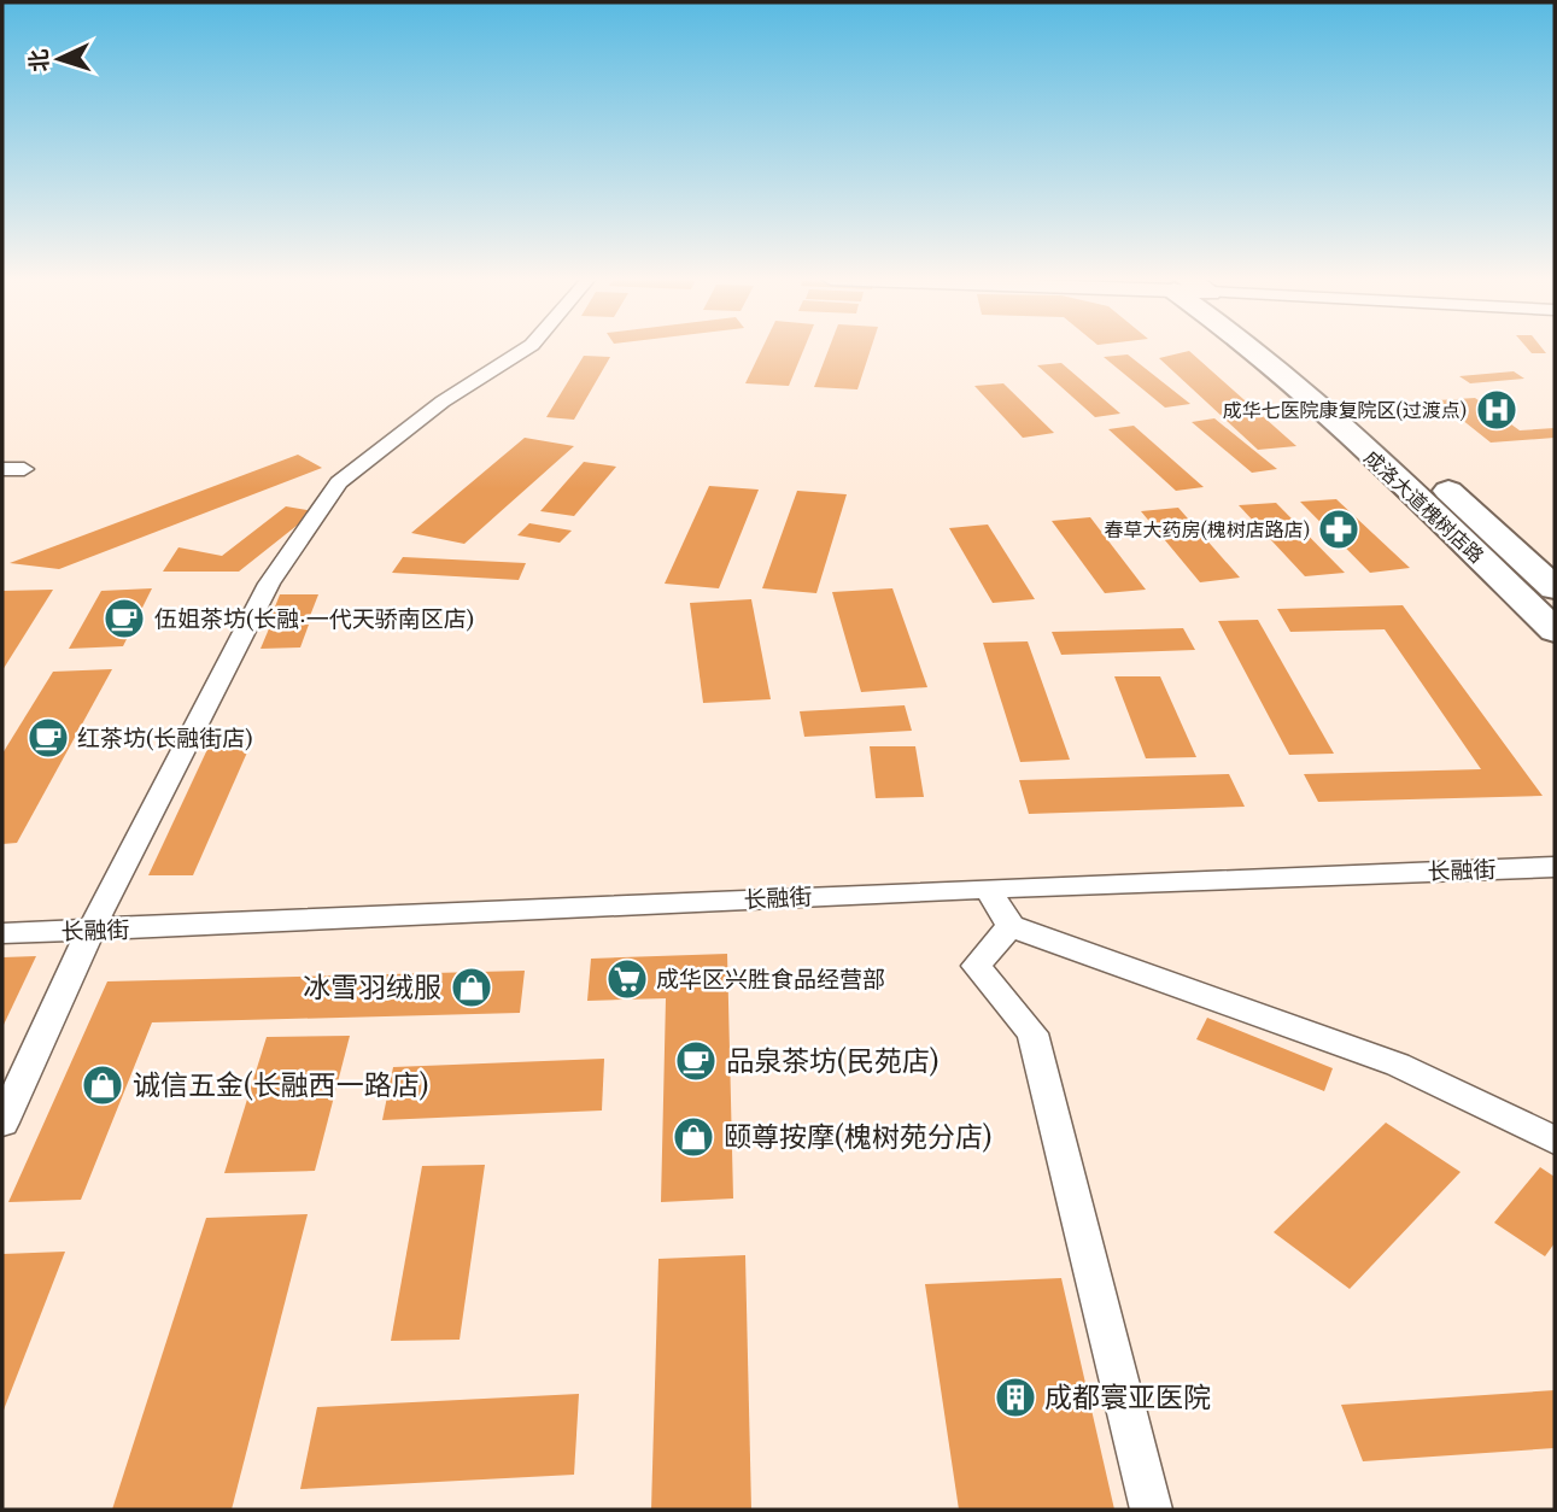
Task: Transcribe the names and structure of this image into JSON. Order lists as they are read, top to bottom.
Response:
{
  "streets": {
    "main road": ["成洛大道槐树店路"],
    "street": ["长融街"]
  },
  "places": {
    "hospital": ["成华七医院康复院区(过渡点)"],
    "pharmacy": ["春草大药房(槐树店路店)"],
    "cafe": ["伍姐茶坊(长融·一代天骄南区店)", "红茶坊(长融街店)", "品泉茶坊(民苑店)"],
    "supermarket": ["成华区兴胜食品经营部"],
    "shop": ["冰雪羽绒服", "诚信五金(长融西一路店)", "颐尊按摩(槐树苑分店)"],
    "building": ["成都寰亚医院"]
  },
  "north": "left"
}
